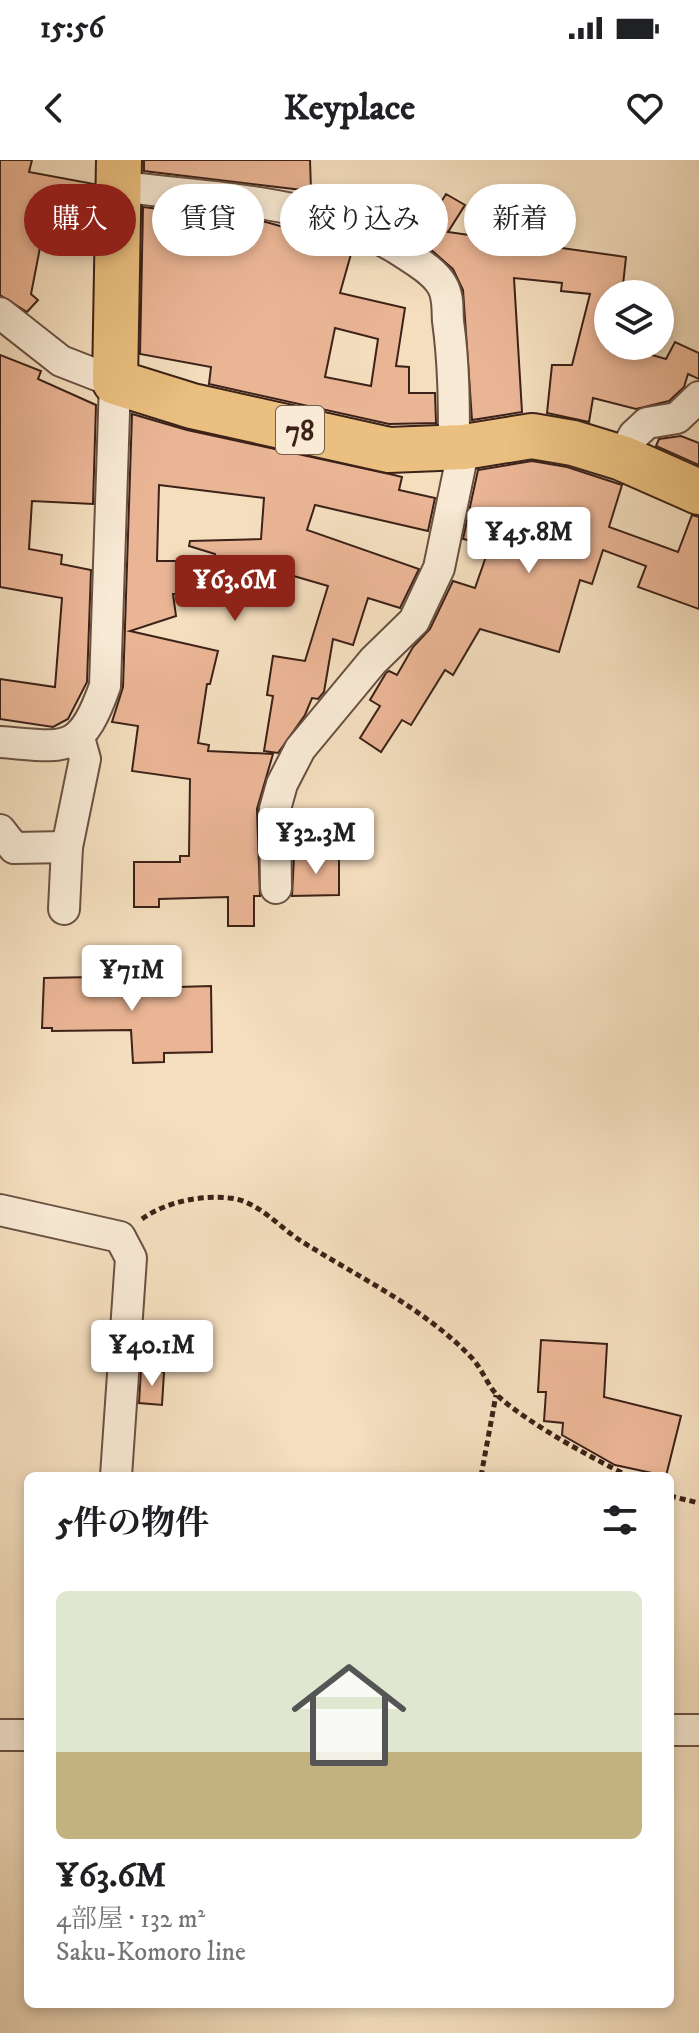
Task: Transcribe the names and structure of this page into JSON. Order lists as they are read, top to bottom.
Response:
{
  "streets": {
    "main road": ["78"]
  },
  "page": {
    "status": "15:56",
    "header": "Keyplace",
    "chip": [
      "購入",
      "賃貸",
      "絞り込み",
      "新着"
    ],
    "price": [
      "¥45.8M",
      "¥63.6M",
      "¥32.3M",
      "¥71M",
      "¥40.1M"
    ],
    "heading": "5件の物件",
    "list": [
      {
        "name": "¥63.6M",
        "note": "4部屋 · 132 m² · Saku-Komoro line"
      }
    ]
  }
}
